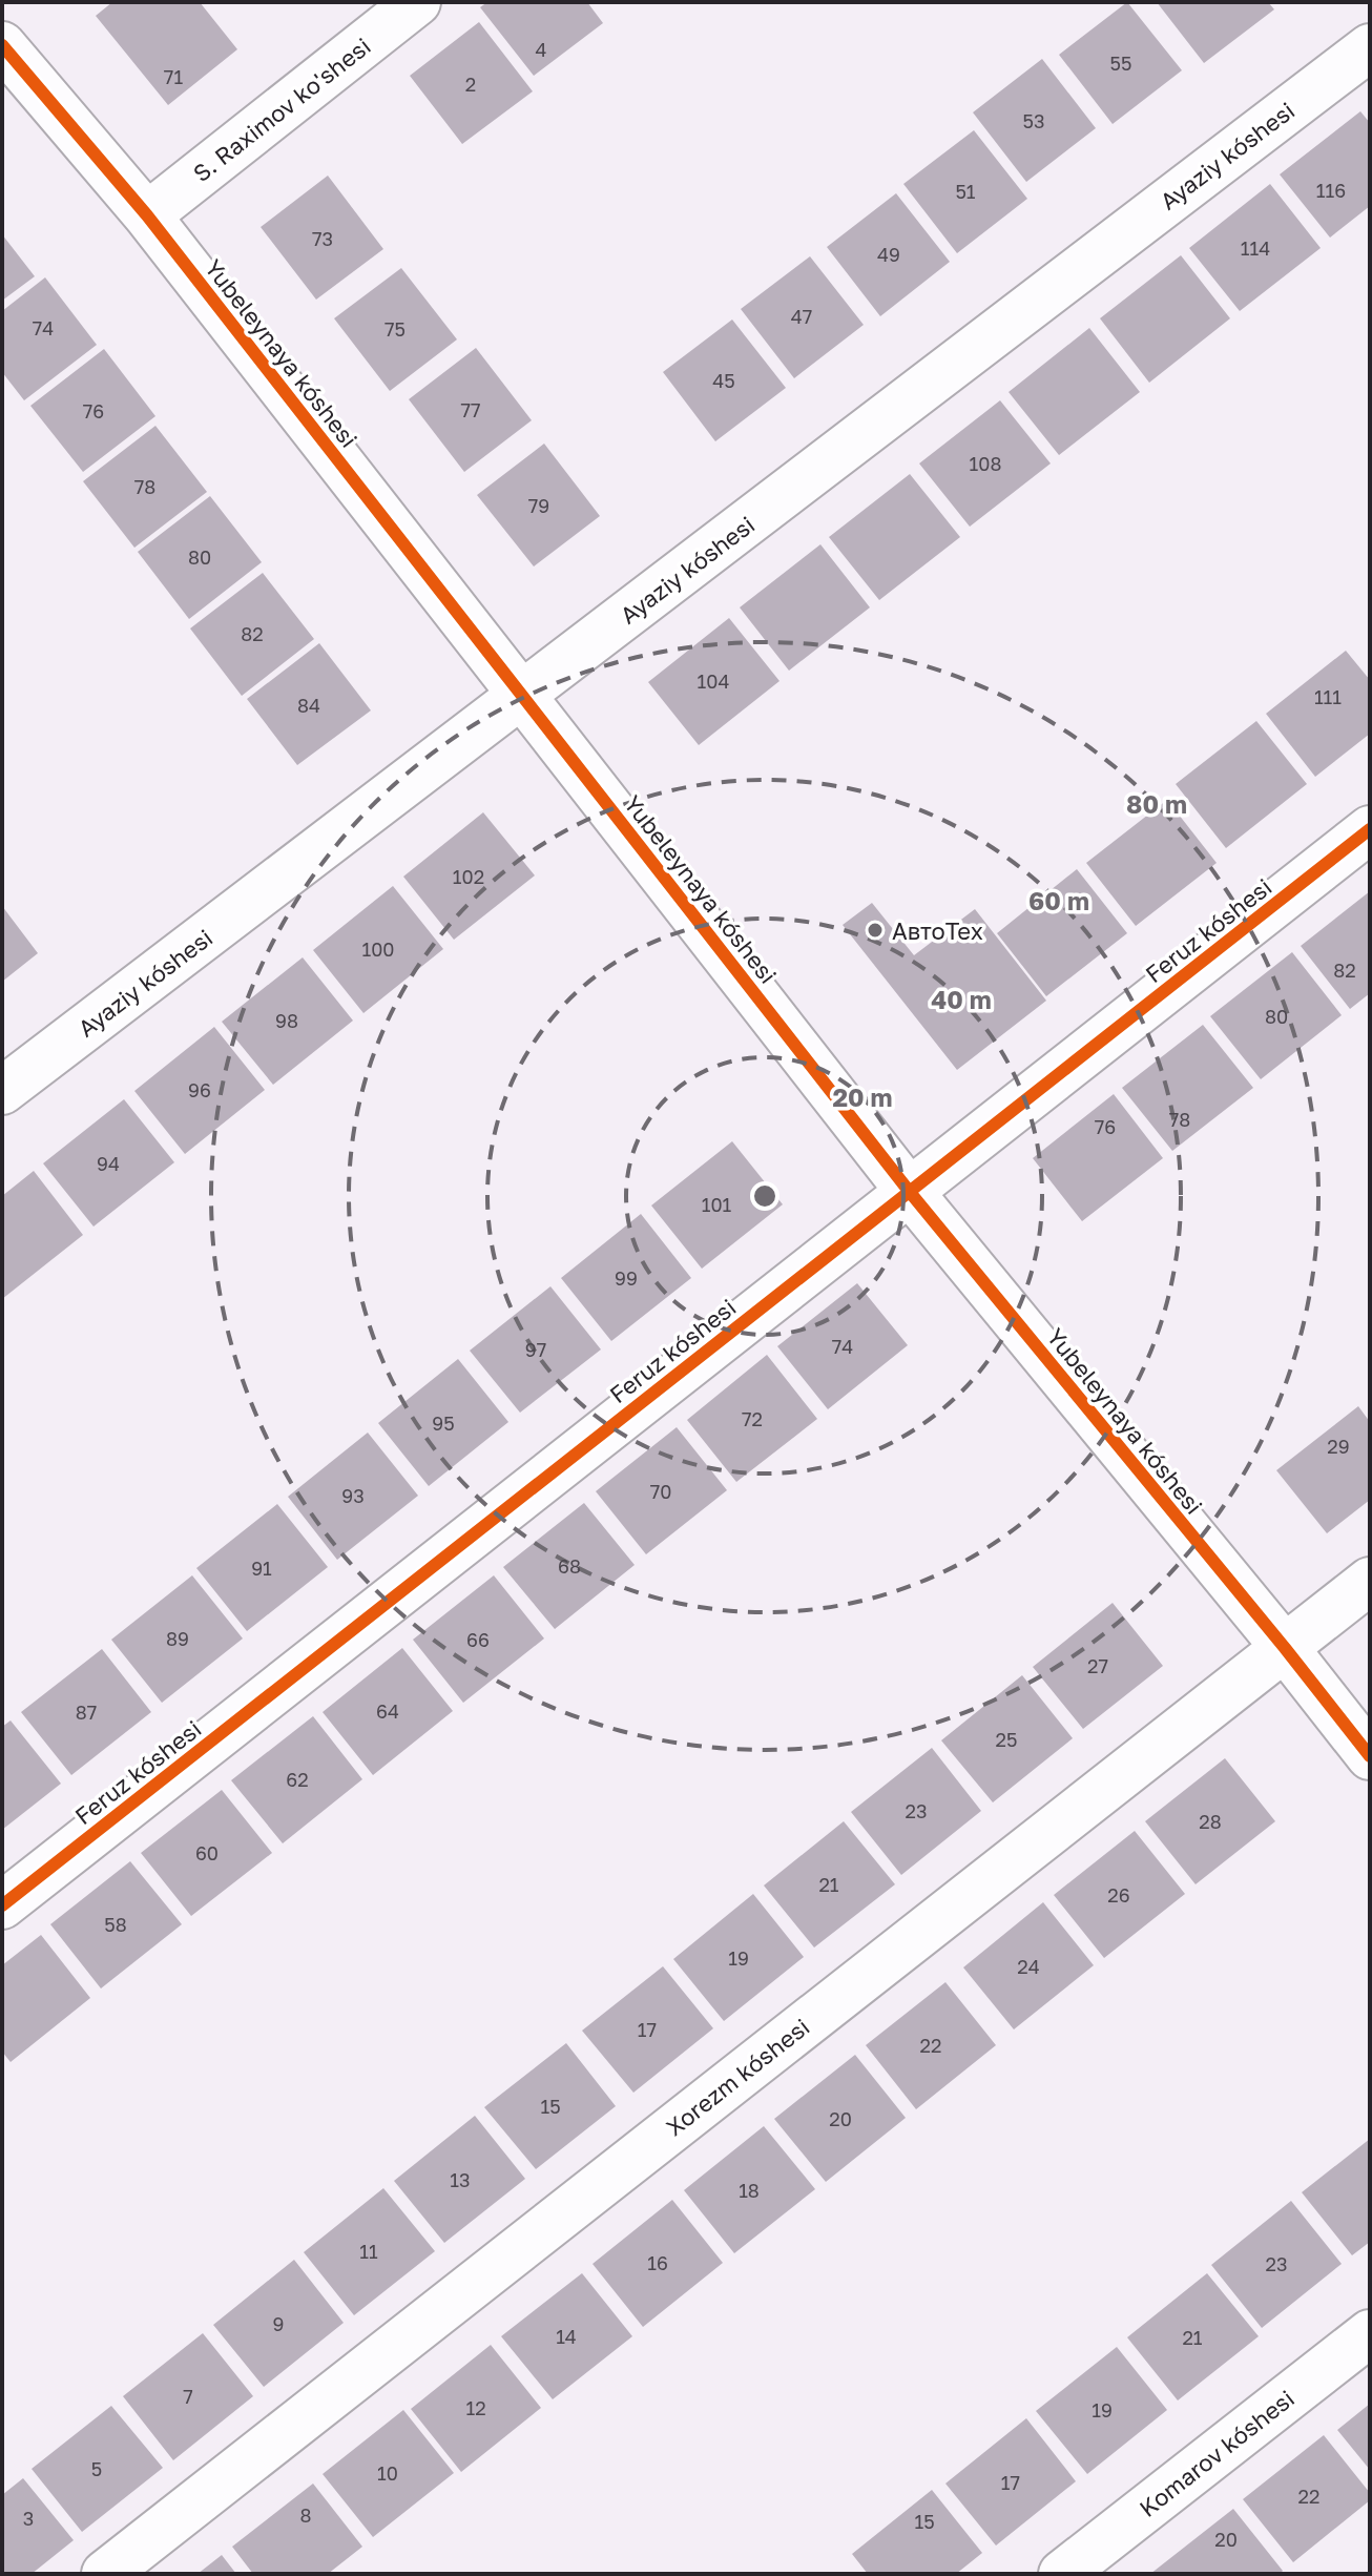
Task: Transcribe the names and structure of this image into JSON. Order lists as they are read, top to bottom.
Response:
{
  "streets": {
    "street": [
      "S. Raximov ko'shesi",
      "Ayaziy kóshesi",
      "Yubeleynaya kóshesi",
      "Feruz kóshesi",
      "Xorezm kóshesi",
      "Komarov kóshesi"
    ]
  },
  "crossings": [
    ["S. Raximov ko'shesi", "Yubeleynaya kóshesi"],
    ["Ayaziy kóshesi", "Yubeleynaya kóshesi"],
    ["Yubeleynaya kóshesi", "Feruz kóshesi"],
    ["Yubeleynaya kóshesi", "Xorezm kóshesi"]
  ],
  "places": ["АвтоТех"],
  "house_numbers": [
    "4",
    "55",
    "71",
    "2",
    "53",
    "116",
    "51",
    "73",
    "114",
    "49",
    "47",
    "74",
    "75",
    "45",
    "77",
    "76",
    "108",
    "78",
    "79",
    "80",
    "82",
    "104",
    "111",
    "84",
    "102",
    "100",
    "82",
    "80",
    "98",
    "96",
    "78",
    "76",
    "94",
    "101",
    "99",
    "74",
    "97",
    "72",
    "95",
    "29",
    "70",
    "93",
    "68",
    "91",
    "89",
    "66",
    "27",
    "64",
    "87",
    "25",
    "62",
    "23",
    "28",
    "60",
    "21",
    "26",
    "58",
    "19",
    "24",
    "17",
    "22",
    "15",
    "20",
    "13",
    "18",
    "11",
    "16",
    "23",
    "9",
    "14",
    "21",
    "7",
    "12",
    "19",
    "5",
    "10",
    "17",
    "22",
    "8",
    "3",
    "15",
    "20"
  ],
  "rings": [
    "80 m",
    "60 m",
    "40 m",
    "20 m"
  ]
}
